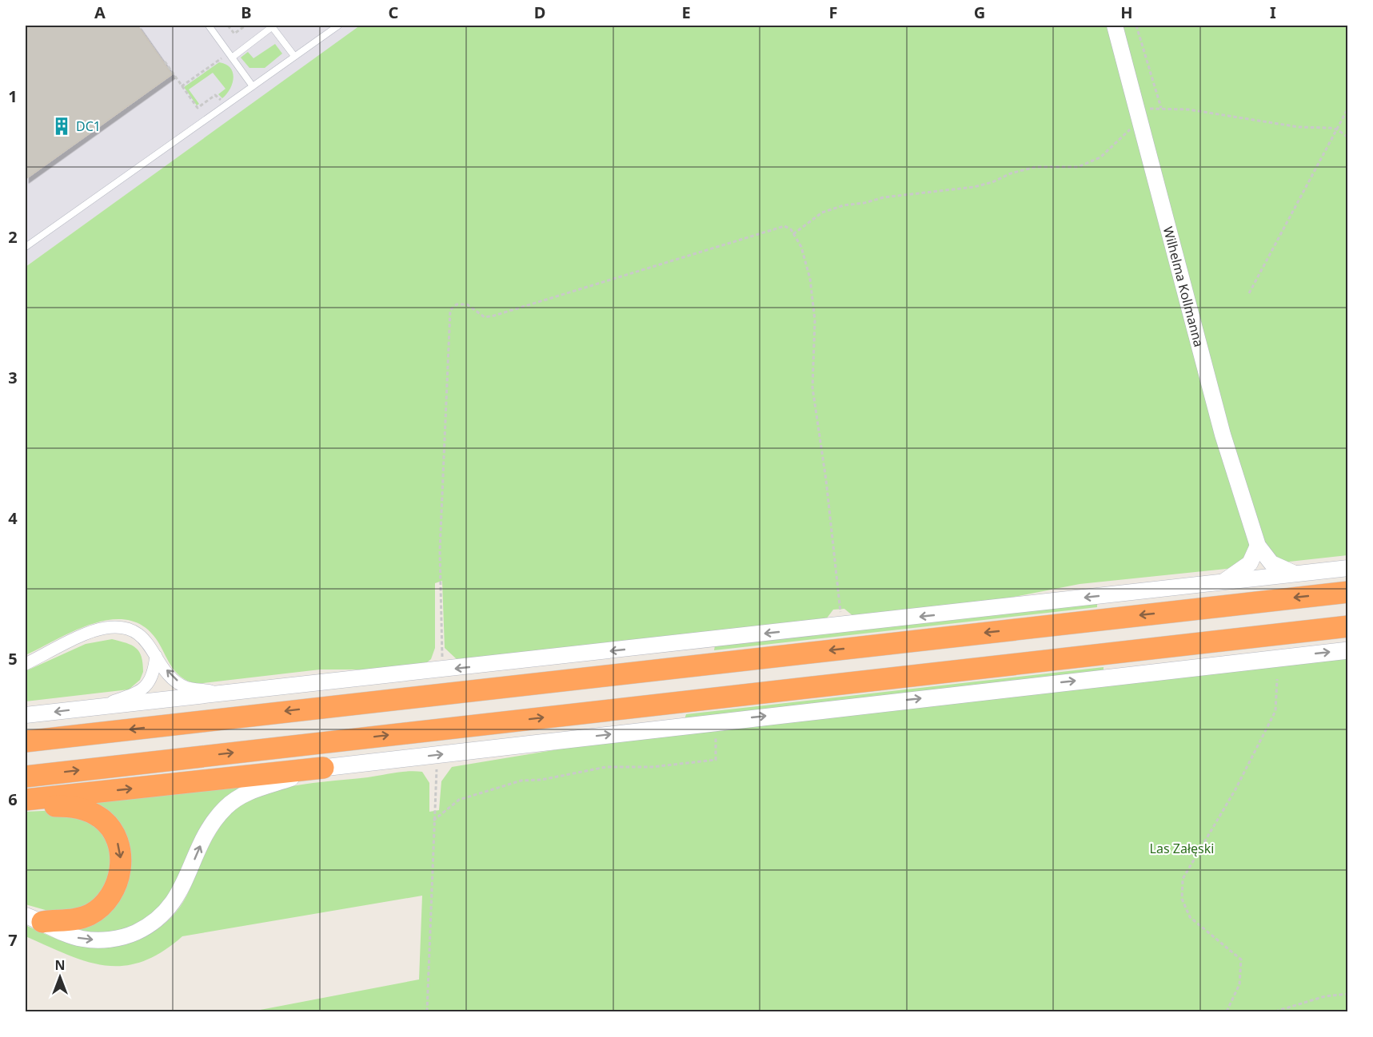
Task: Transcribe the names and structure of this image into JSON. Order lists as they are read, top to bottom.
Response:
{
  "streets": {
    "street": ["Wilhelma Kollmanna"]
  },
  "parks": ["Las Załęski"],
  "places": {
    "building": ["DC1"]
  },
  "north": "top",
  "grid": {
    "columns": [
      "A",
      "B",
      "C",
      "D",
      "E",
      "F",
      "G",
      "H",
      "I"
    ],
    "rows": [
      "1",
      "2",
      "3",
      "4",
      "5",
      "6",
      "7"
    ]
  }
}
